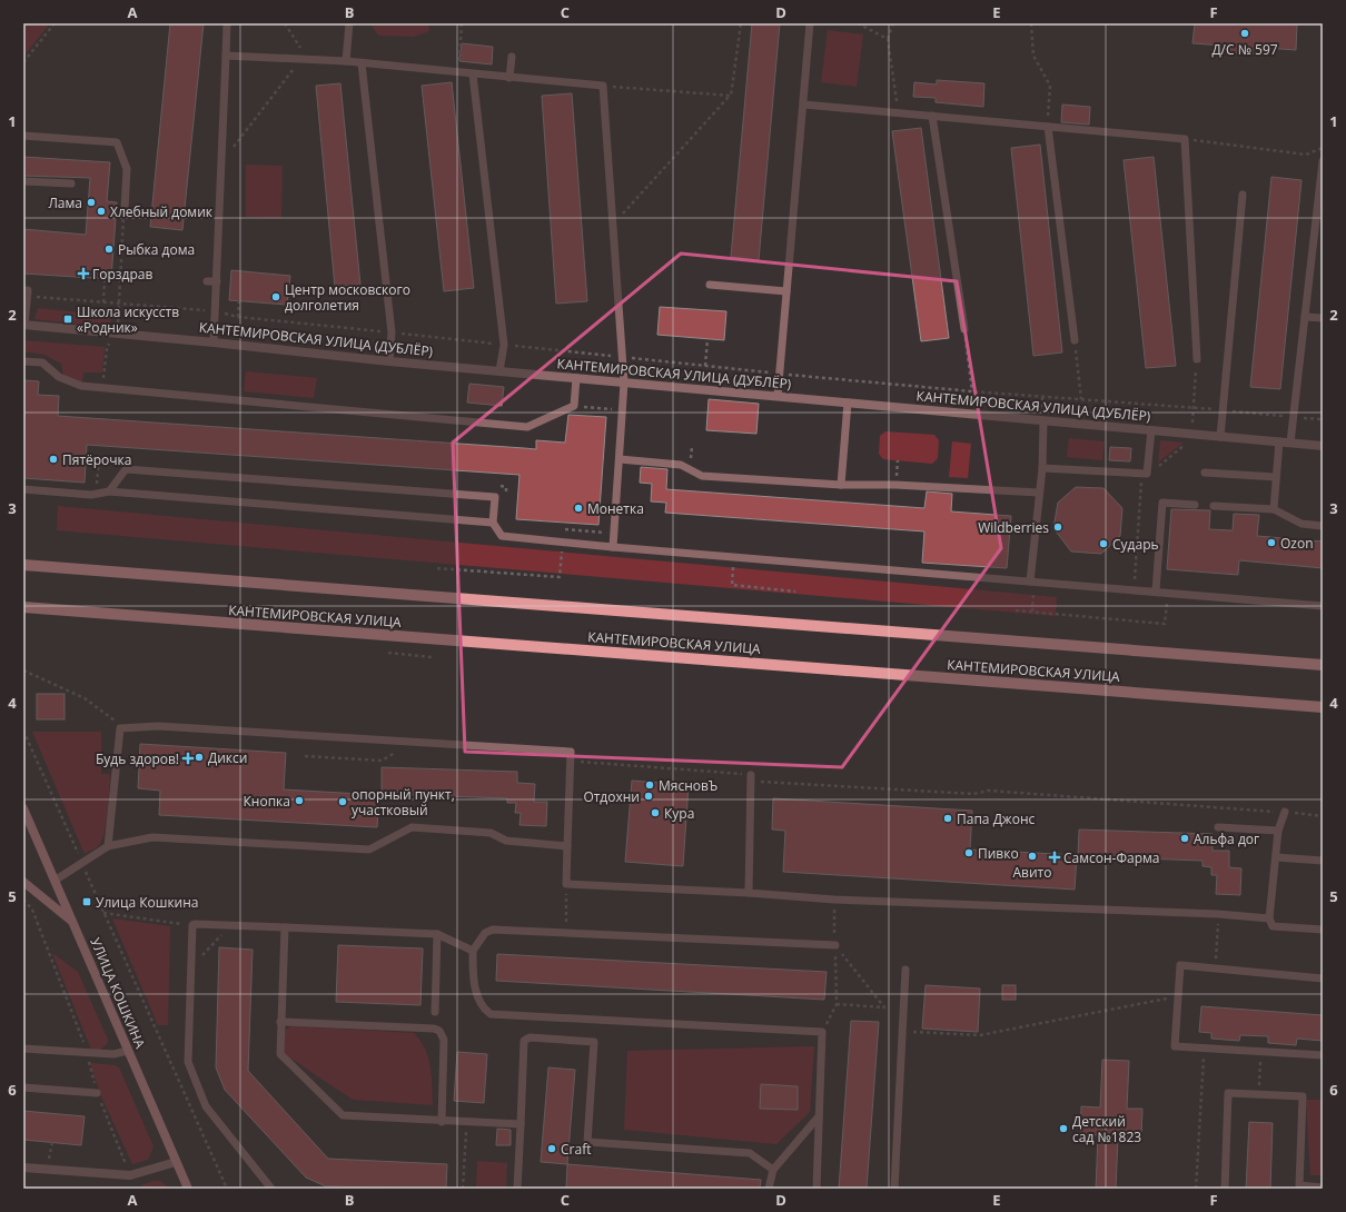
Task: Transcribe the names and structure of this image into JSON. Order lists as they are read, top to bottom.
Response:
{
  "streets": {
    "main road": ["КАНТЕМИРОВСКАЯ УЛИЦА", "УЛИЦА КОШКИНА"],
    "street": ["КАНТЕМИРОВСКАЯ УЛИЦА (ДУБЛЁР)"]
  },
  "places": {
    "other": [
      "Д/C № 597",
      "Лама",
      "Хлебный домик",
      "Рыбка дома",
      "Центр московского долголетия",
      "Пятёрочка",
      "Монетка",
      "Wildberries",
      "Ozon",
      "Сударь",
      "Дикси",
      "МясновЪ",
      "Отдохни",
      "Кнопка",
      "опорный пункт, участковый",
      "Кура",
      "Папа Джонс",
      "Альфа дог",
      "Пивко",
      "Авито",
      "Детский сад №1823",
      "Craft"
    ],
    "health": ["Горздрав", "Будь здоров!", "Самсон-Фарма"],
    "transit": ["Школа искусств «Родник»", "Улица Кошкина"]
  },
  "grid": {
    "columns": [
      "A",
      "B",
      "C",
      "D",
      "E",
      "F"
    ],
    "rows": [
      "1",
      "2",
      "3",
      "4",
      "5",
      "6"
    ]
  }
}
